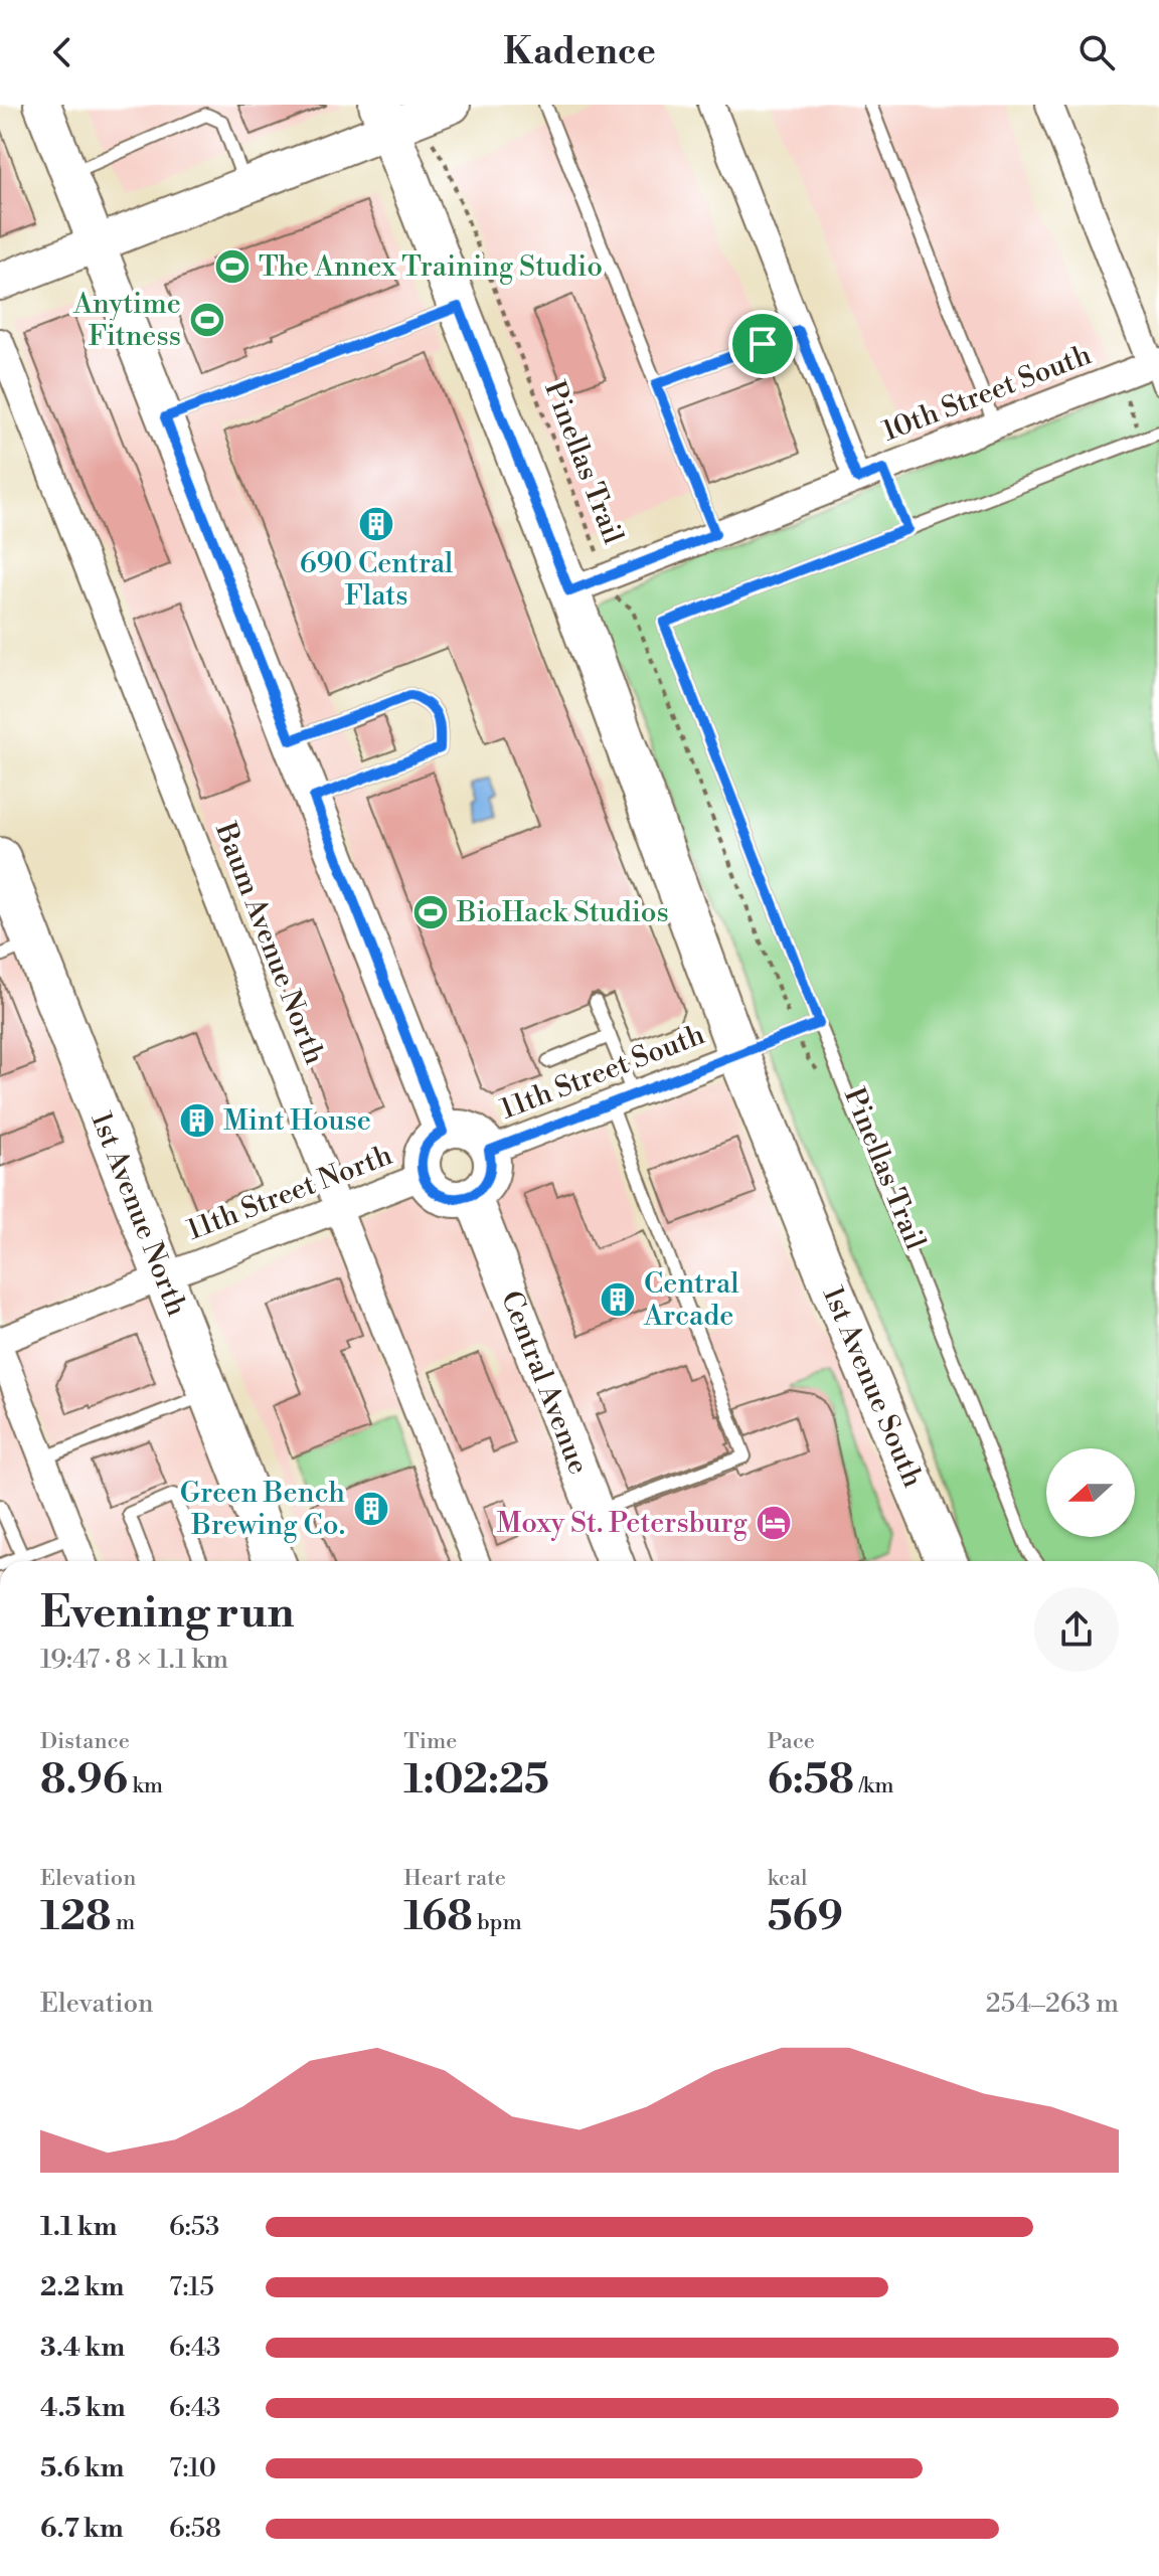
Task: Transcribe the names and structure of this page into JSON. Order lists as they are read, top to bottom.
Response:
{
  "streets": {
    "main road": ["1st Avenue North", "1st Avenue South"],
    "street": [
      "10th Street South",
      "Baum Avenue North",
      "11th Street South",
      "11th Street North",
      "Central Avenue"
    ],
    "path": ["Pinellas Trail"]
  },
  "crossings": [
    ["10th Street South", "Pinellas Trail"],
    ["10th Street South", "1st Avenue South"],
    ["Baum Avenue North", "11th Street North"],
    ["11th Street South", "11th Street North"],
    ["11th Street South", "Central Avenue"],
    ["11th Street South", "1st Avenue South"],
    ["11th Street North", "1st Avenue North"],
    ["11th Street North", "Central Avenue"]
  ],
  "places": {
    "sports": ["The Annex Training Studio", "Anytime Fitness", "BioHack Studios"],
    "building": [
      "690 Central Flats",
      "Mint House",
      "Central Arcade",
      "Green Bench Brewing Co."
    ],
    "hotel": ["Moxy St. Petersburg"]
  },
  "north": "left",
  "page": {
    "header": "Kadence",
    "heading": ["Evening run", "19:47 · 8 × 1.1 km"],
    "stats": [
      ["Distance", "8.96 km"],
      ["Time", "1:02:25"],
      ["Pace", "6:58 /km"],
      ["Elevation", "128 m"],
      ["Heart rate", "168 bpm"],
      ["kcal", "569"]
    ],
    "chart": ["Elevation", "254–263 m"],
    "list": [
      {
        "name": "1.1 km",
        "note": "6:53"
      },
      {
        "name": "2.2 km",
        "note": "7:15"
      },
      {
        "name": "3.4 km",
        "note": "6:43"
      },
      {
        "name": "4.5 km",
        "note": "6:43"
      },
      {
        "name": "5.6 km",
        "note": "7:10"
      },
      {
        "name": "6.7 km",
        "note": "6:58"
      }
    ]
  }
}
